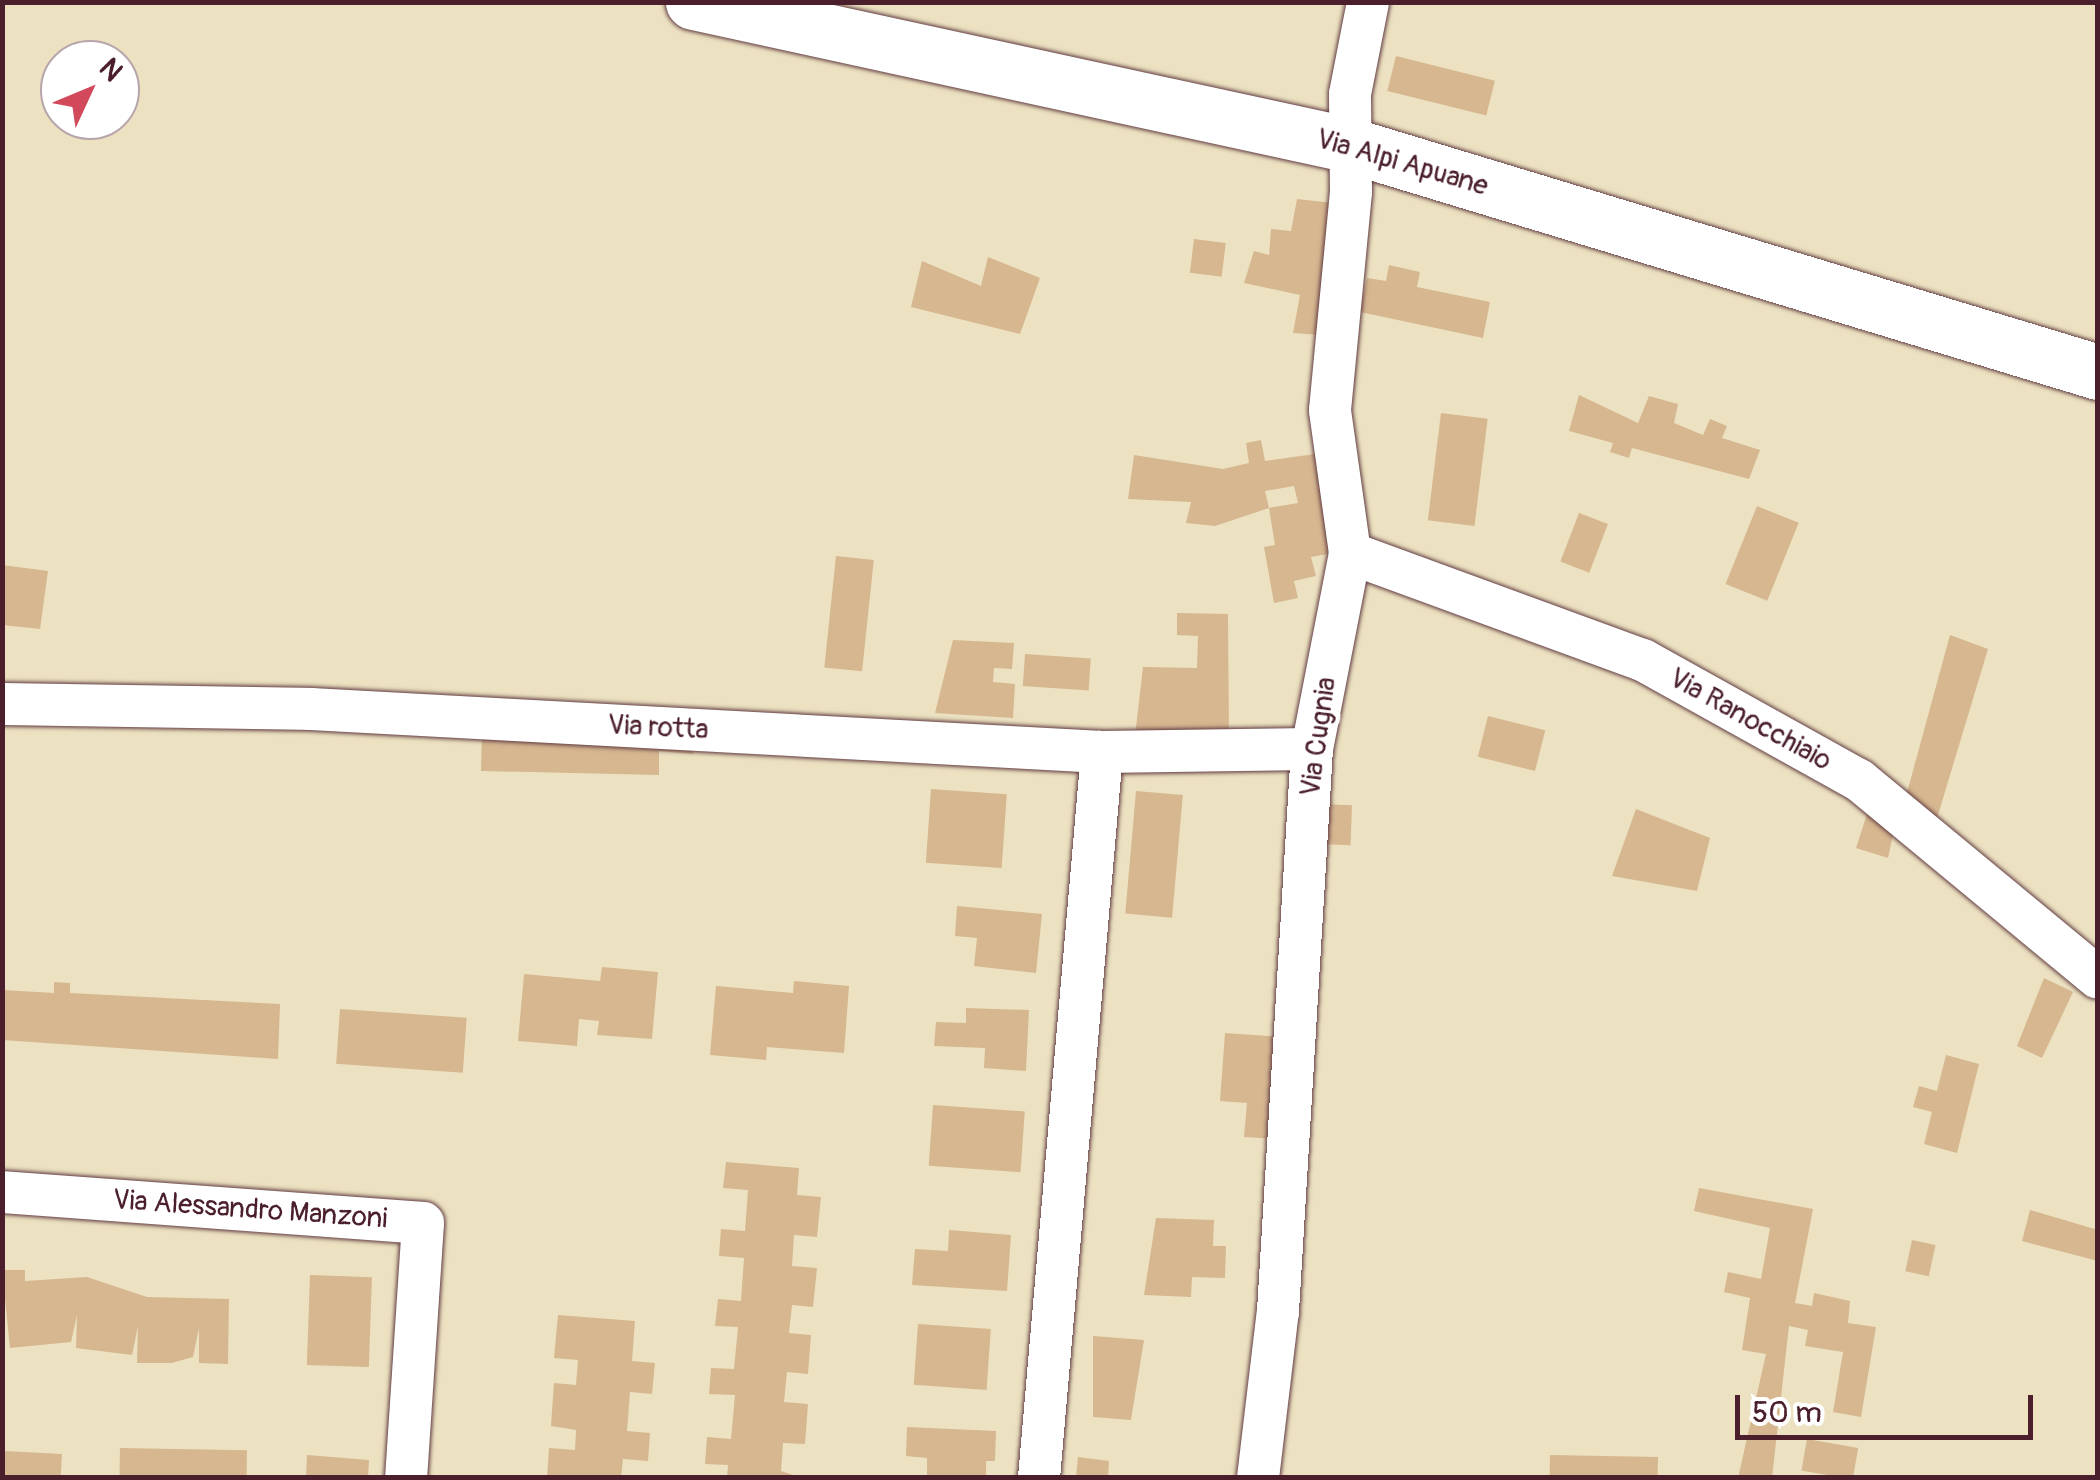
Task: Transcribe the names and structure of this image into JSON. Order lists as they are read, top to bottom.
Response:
{
  "streets": {
    "main road": ["Via Alpi Apuane"],
    "street": [
      "Via Ranocchiaio",
      "Via rotta",
      "Via Cugnia",
      "Via Alessandro Manzoni"
    ]
  },
  "crossings": [
    ["Via Alpi Apuane", "Via Cugnia"],
    ["Via Ranocchiaio", "Via Cugnia"],
    ["Via rotta", "Via Cugnia"]
  ],
  "scale_bar": "50 m",
  "north": "top right"
}
